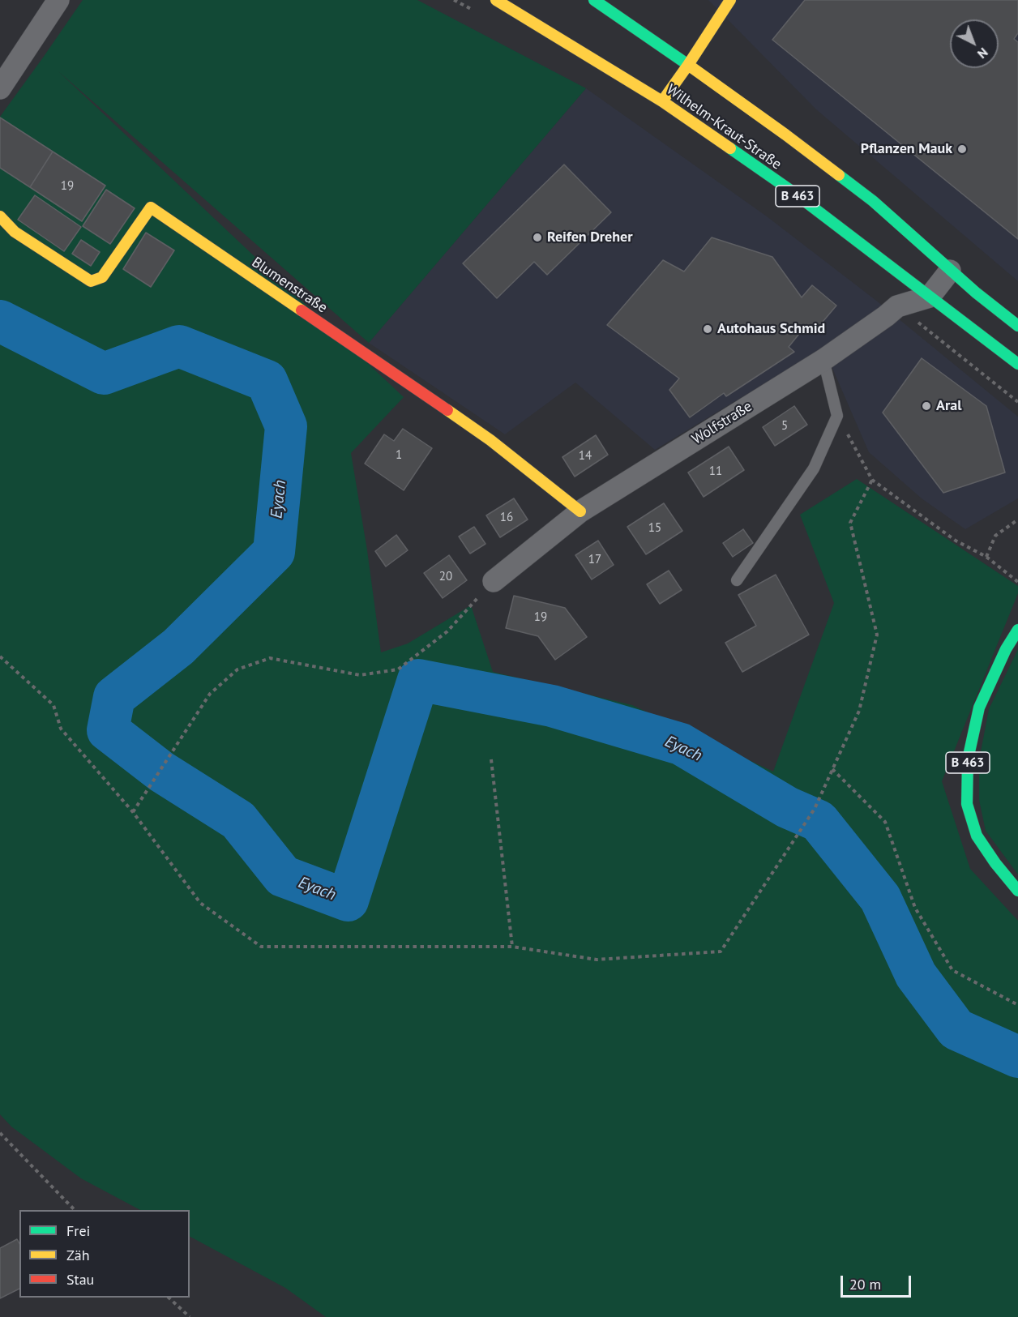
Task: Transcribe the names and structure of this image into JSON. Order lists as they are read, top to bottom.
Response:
{
  "streets": {
    "main road": ["Wilhelm-Kraut-Straße", "B 463", "Blumenstraße"],
    "street": ["Wolfstraße"]
  },
  "crossings": [
    ["Wilhelm-Kraut-Straße", "Wolfstraße"],
    ["Blumenstraße", "Wolfstraße"]
  ],
  "water": ["Eyach"],
  "places": [
    "Pflanzen Mauk",
    "Reifen Dreher",
    "Autohaus Schmid",
    "Aral"
  ],
  "house_numbers": [
    "19",
    "5",
    "1",
    "14",
    "11",
    "16",
    "15",
    "17",
    "20",
    "19"
  ],
  "legend": ["Frei", "Zäh", "Stau"],
  "scale_bar": "20 m",
  "north": "bottom right"
}
